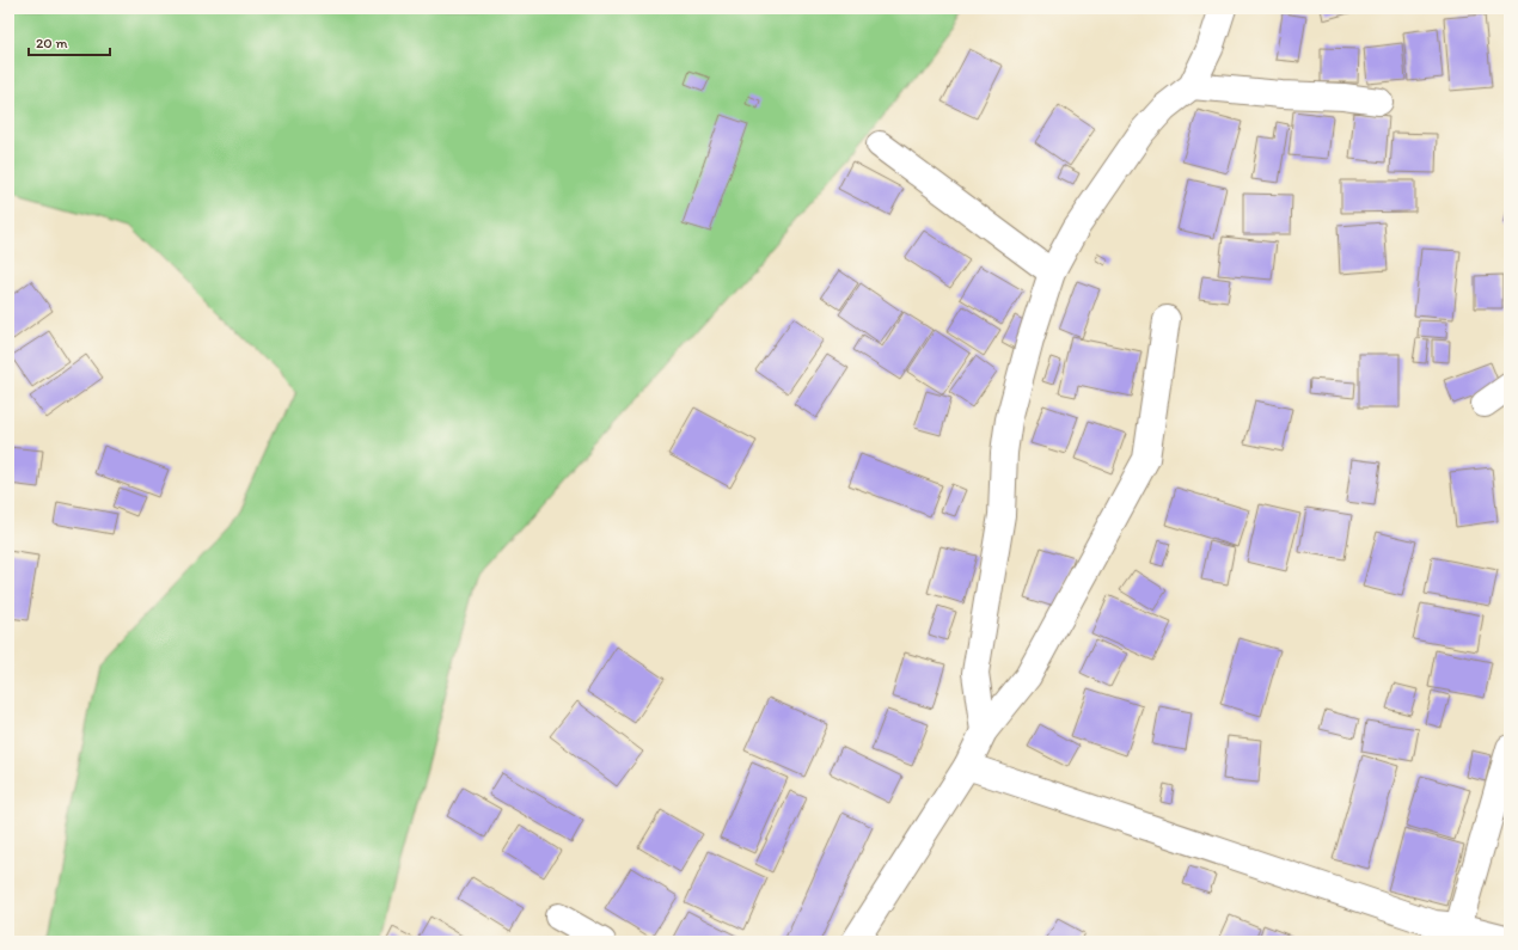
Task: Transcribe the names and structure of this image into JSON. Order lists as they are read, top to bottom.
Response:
{
  "scale_bar": "20 m"
}
